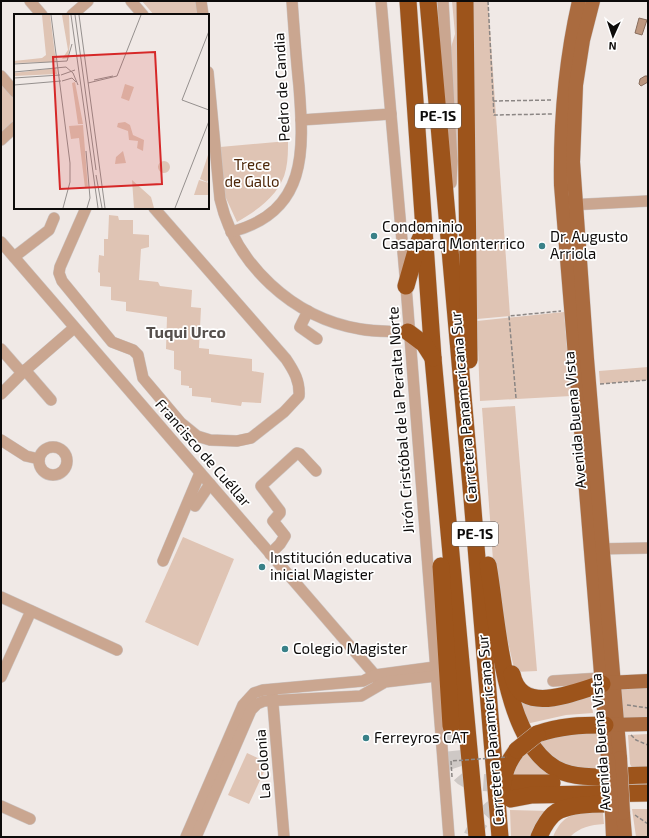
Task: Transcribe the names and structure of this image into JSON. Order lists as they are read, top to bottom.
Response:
{
  "streets": {
    "highway": ["PE-1S", "Carretera Panamericana Sur"],
    "main road": ["Avenida Buena Vista"],
    "street": [
      "Pedro de Candia",
      "Jirón Cristóbal de la Peralta Norte",
      "Francisco de Cuéllar",
      "La Colonia"
    ]
  },
  "districts": ["Tuqui Urco"],
  "parks": ["Trece de Gallo"],
  "places": [
    "Condominio Casaparq Monterrico",
    "Dr. Augusto Arriola",
    "Institución educativa inicial Magister",
    "Colegio Magister",
    "Ferreyros CAT"
  ],
  "north": "bottom"
}
